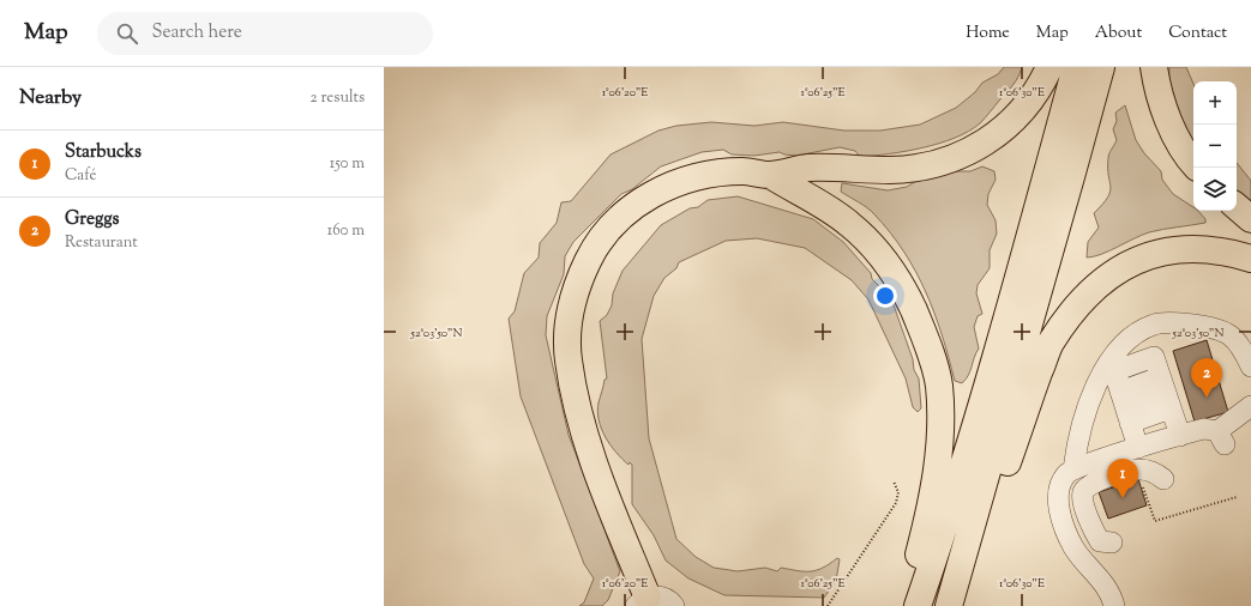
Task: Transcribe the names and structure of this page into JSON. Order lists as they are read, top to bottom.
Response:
{
  "page": {
    "header": "Map",
    "search": "Search here",
    "nav": [
      "Home",
      "Map",
      "About",
      "Contact"
    ],
    "heading": ["Nearby", "2 results"],
    "map_buttons": ["+", "−"],
    "list": [
      {
        "mark": "1",
        "name": "Starbucks",
        "note": "Café",
        "value": "150 m"
      },
      {
        "mark": "2",
        "name": "Greggs",
        "note": "Restaurant",
        "value": "160 m"
      }
    ],
    "pins": ["2", "1"]
  },
  "coordinates": [
    "1°06'20\"E",
    "1°06'25\"E",
    "1°06'30\"E",
    "52°03'50\"N"
  ]
}
